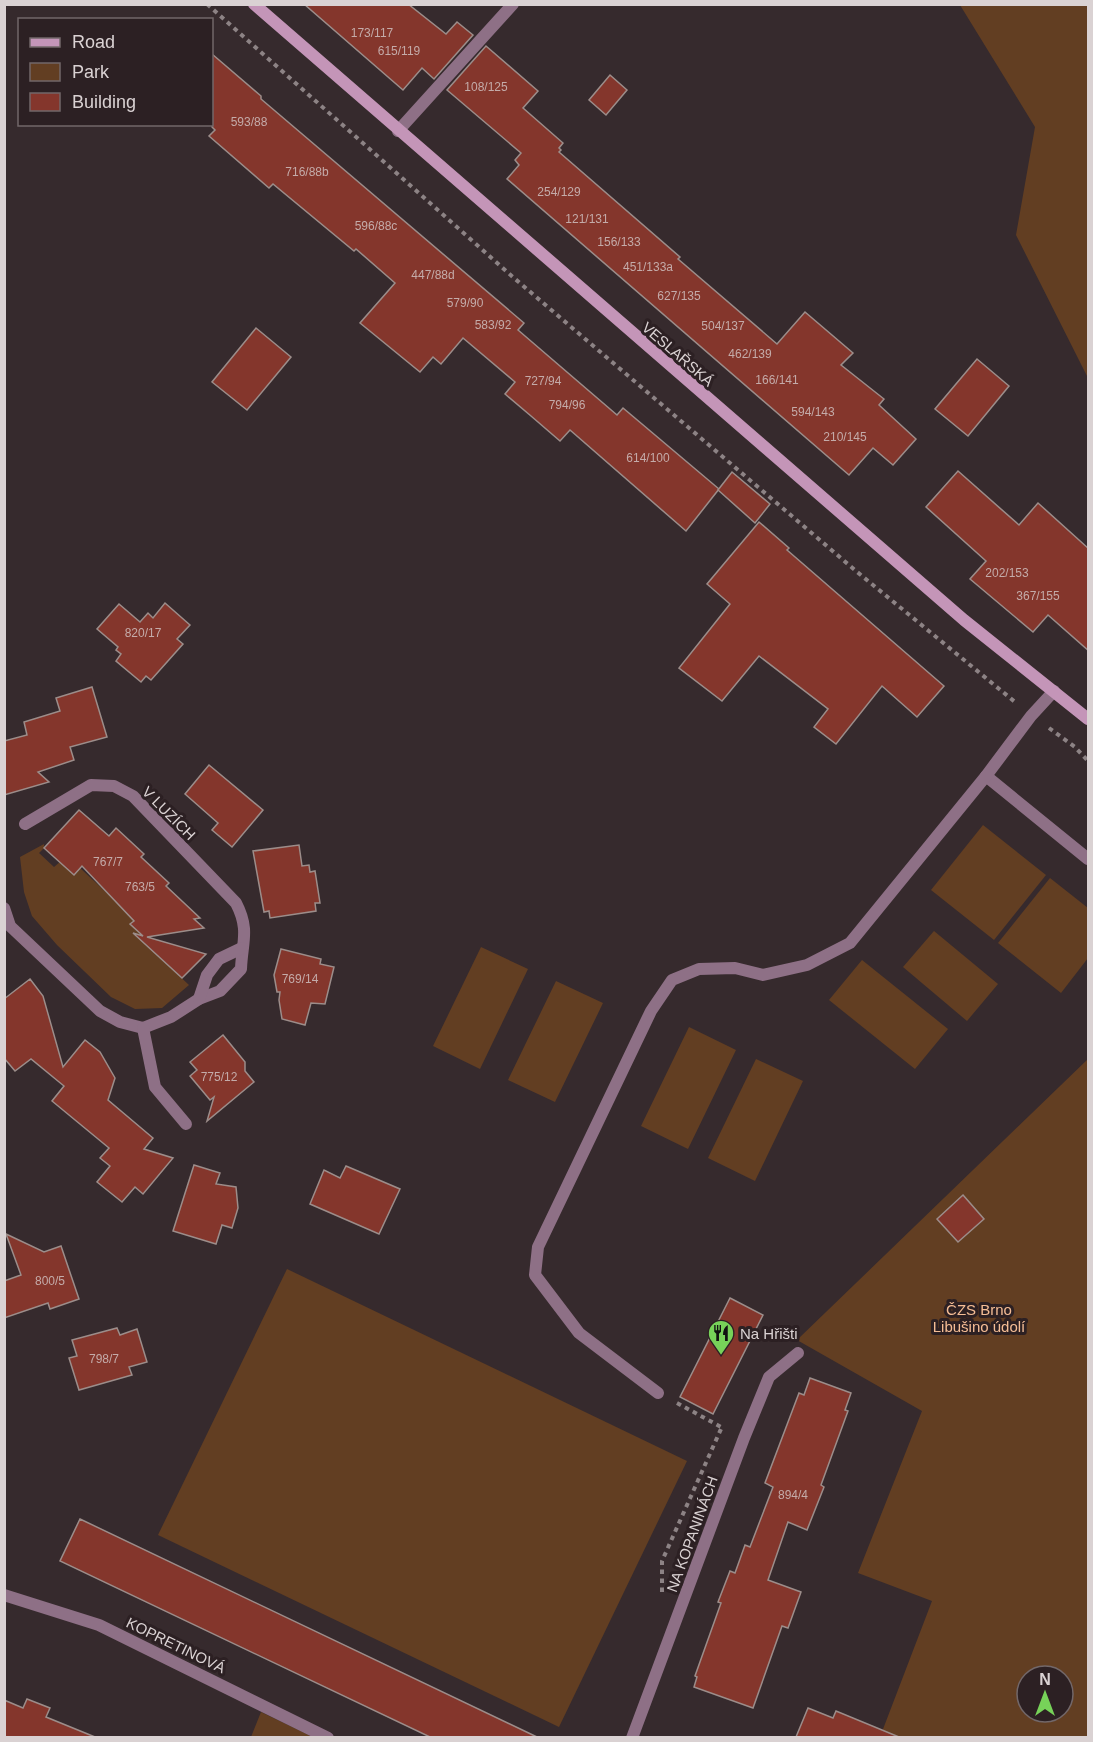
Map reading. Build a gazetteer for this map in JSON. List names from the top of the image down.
{
  "streets": {
    "street": [
      "VESLAŘSKÁ",
      "V LUZÍCH",
      "NA KOPANINÁCH",
      "KOPRETINOVÁ"
    ]
  },
  "parks": ["ČZS Brno Libušino údolí"],
  "places": {
    "restaurant": ["Na Hřišti"]
  },
  "house_numbers": [
    "173/117",
    "615/119",
    "108/125",
    "593/88",
    "716/88b",
    "254/129",
    "121/131",
    "596/88c",
    "156/133",
    "451/133a",
    "447/88d",
    "627/135",
    "579/90",
    "583/92",
    "504/137",
    "462/139",
    "166/141",
    "727/94",
    "794/96",
    "594/143",
    "210/145",
    "614/100",
    "202/153",
    "367/155",
    "820/17",
    "767/7",
    "763/5",
    "769/14",
    "775/12",
    "800/5",
    "798/7",
    "894/4"
  ],
  "legend": ["Road", "Park", "Building"],
  "north": "top"
}
